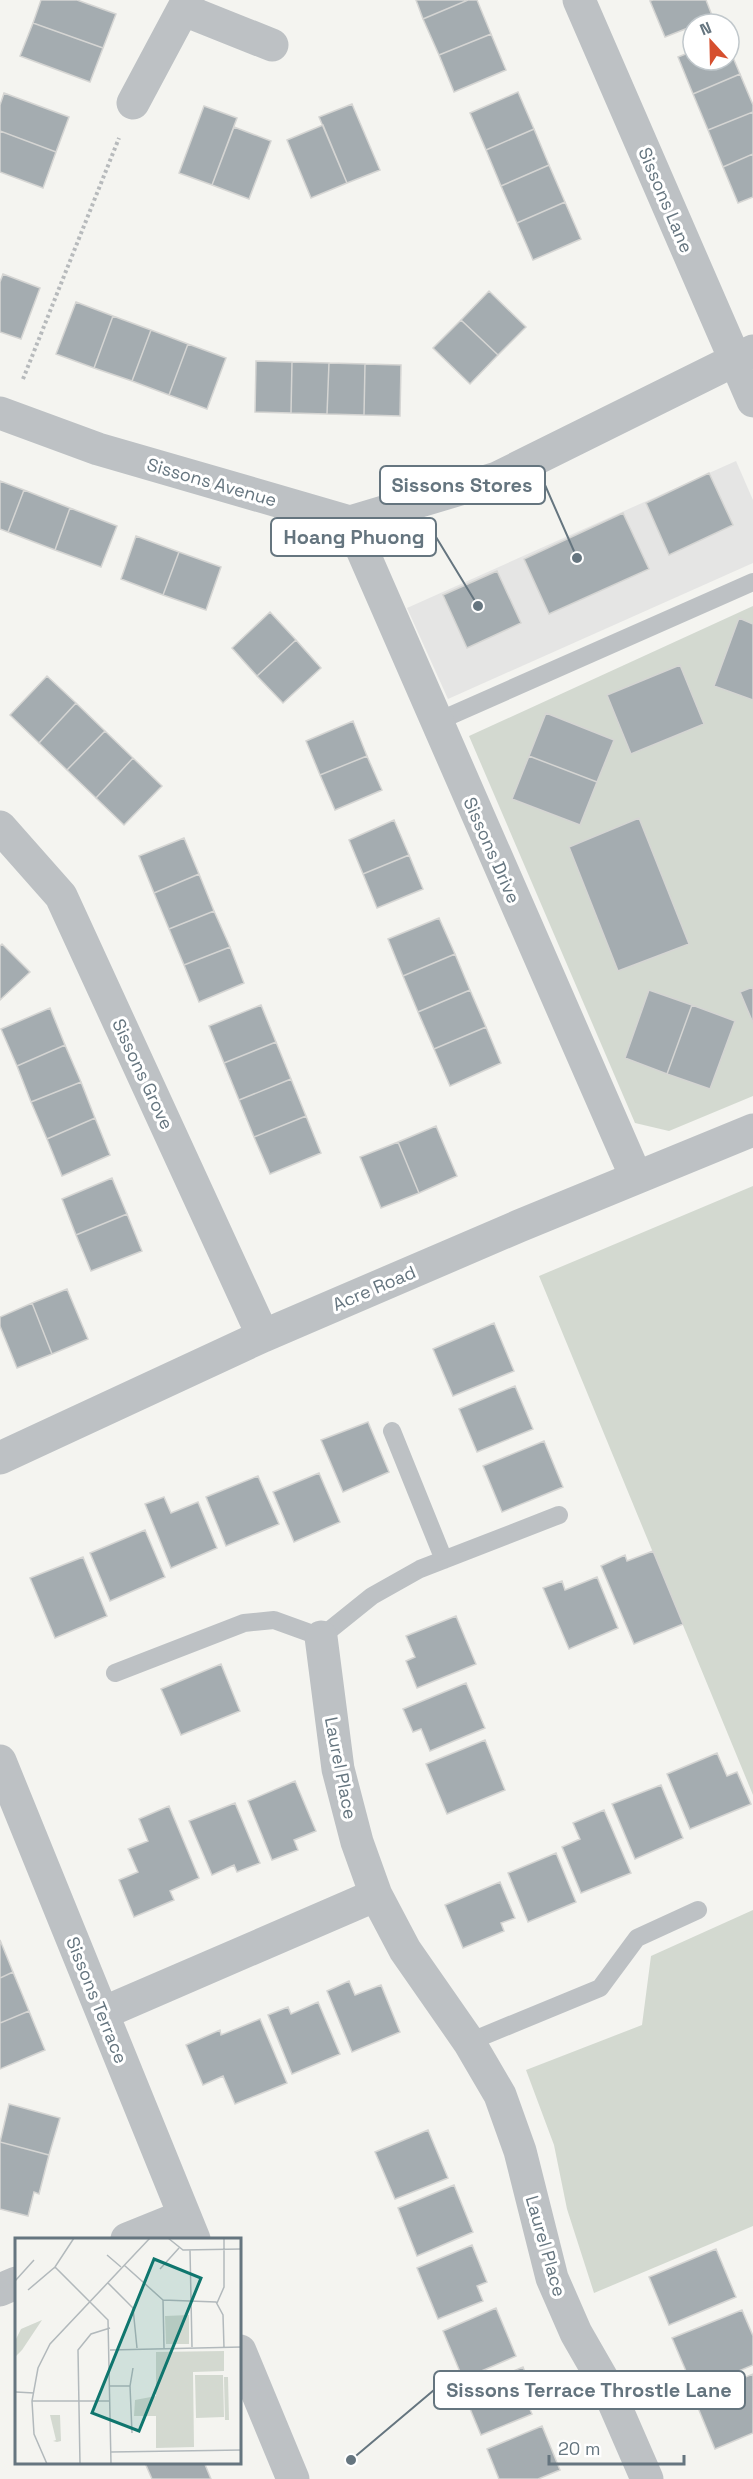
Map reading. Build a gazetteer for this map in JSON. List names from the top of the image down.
{
  "streets": {
    "street": [
      "Sissons Lane",
      "Sissons Avenue",
      "Sissons Drive",
      "Sissons Grove",
      "Acre Road",
      "Laurel Place",
      "Sissons Terrace"
    ]
  },
  "crossings": [
    ["Sissons Avenue", "Sissons Drive"],
    ["Sissons Drive", "Acre Road"],
    ["Sissons Grove", "Acre Road"]
  ],
  "places": ["Sissons Stores", "Hoang Phuong", "Sissons Terrace Throstle Lane"],
  "scale_bar": "20 m",
  "north": "top"
}
